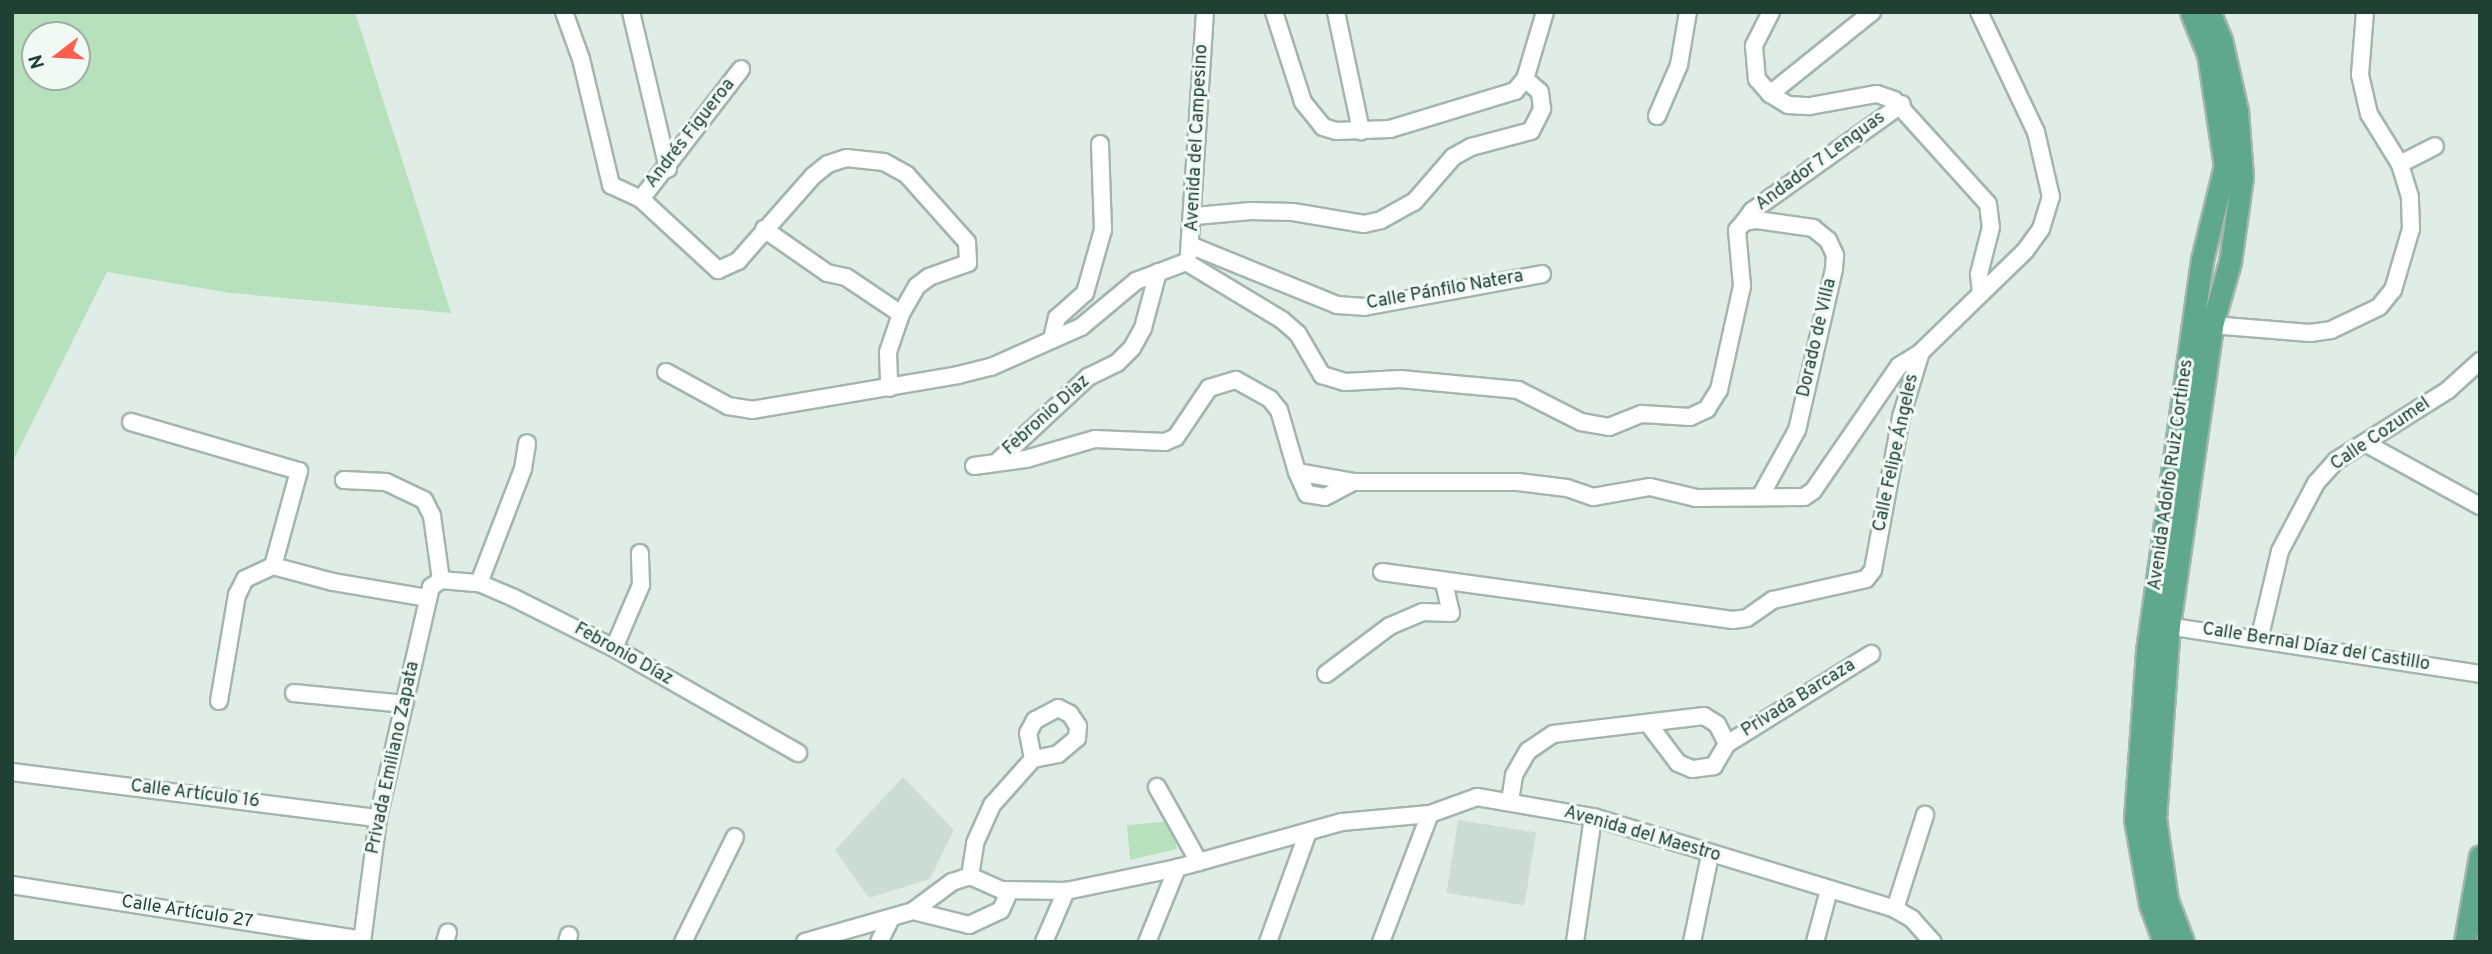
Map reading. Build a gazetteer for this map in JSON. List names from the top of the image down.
{
  "streets": {
    "main road": ["Avenida Adolfo Ruiz Cortines"],
    "street": [
      "Andrés Figueroa",
      "Avenida del Campesino",
      "Andador 7 Lenguas",
      "Calle Pánfilo Natera",
      "Dorado de Villa",
      "Febronio Diaz",
      "Calle Cozumel",
      "Calle Felipe Ángeles",
      "Calle Bernal Díaz del Castillo",
      "Febronio Díaz",
      "Privada Barcaza",
      "Privada Emiliano Zapata",
      "Calle Artículo 16",
      "Avenida del Maestro",
      "Calle Artículo 27"
    ]
  },
  "crossings": [
    ["Avenida del Campesino", "Calle Pánfilo Natera"],
    ["Andador 7 Lenguas", "Dorado de Villa"],
    ["Calle Cozumel", "Calle Bernal Díaz del Castillo"],
    ["Avenida Adolfo Ruiz Cortines", "Calle Bernal Díaz del Castillo"],
    ["Febronio Díaz", "Privada Emiliano Zapata"],
    ["Privada Barcaza", "Avenida del Maestro"],
    ["Privada Emiliano Zapata", "Calle Artículo 16"],
    ["Privada Emiliano Zapata", "Calle Artículo 27"]
  ],
  "north": "left"
}
